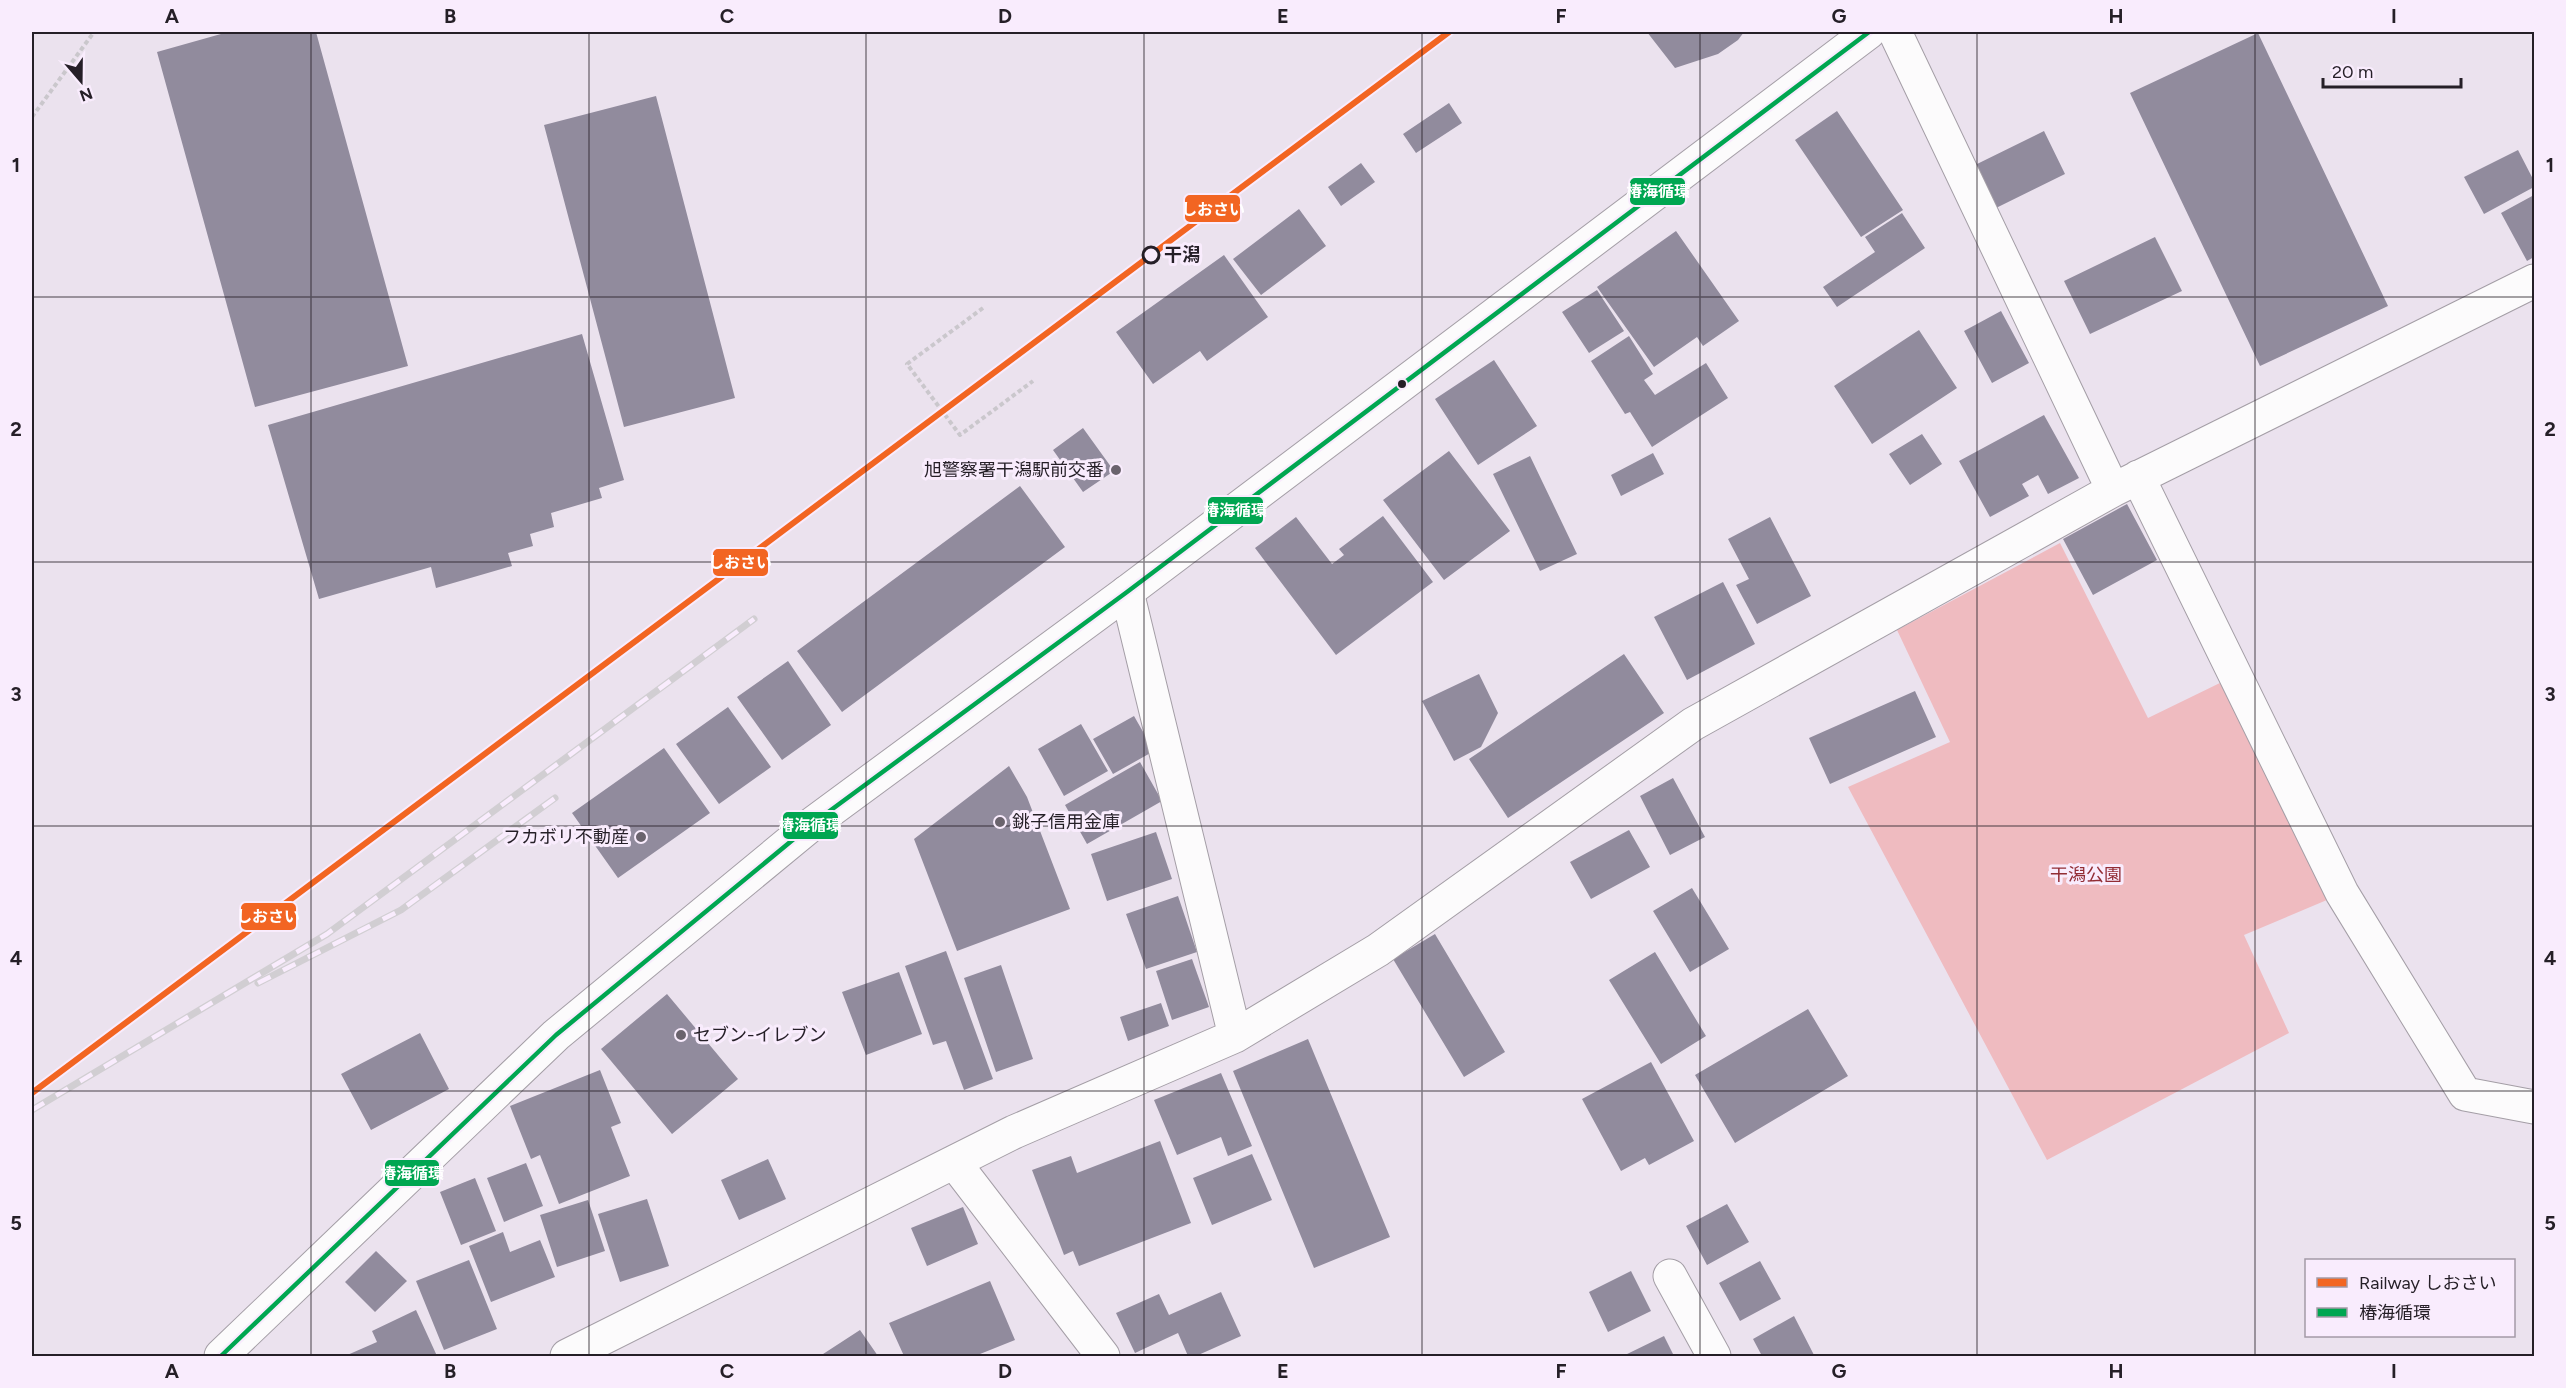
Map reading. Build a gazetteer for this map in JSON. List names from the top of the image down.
{
  "parks": ["干潟公園"],
  "places": [
    "干潟",
    "旭警察署干潟駅前交番",
    "銚子信用金庫",
    "フカボリ不動産",
    "セブン-イレブン"
  ],
  "lines": ["rail line しおさい", "transit line 椿海循環"],
  "legend": ["Railway しおさい", "椿海循環"],
  "scale_bar": "20 m",
  "north": "bottom",
  "grid": {
    "columns": [
      "A",
      "B",
      "C",
      "D",
      "E",
      "F",
      "G",
      "H",
      "I"
    ],
    "rows": [
      "1",
      "2",
      "3",
      "4",
      "5"
    ]
  }
}
